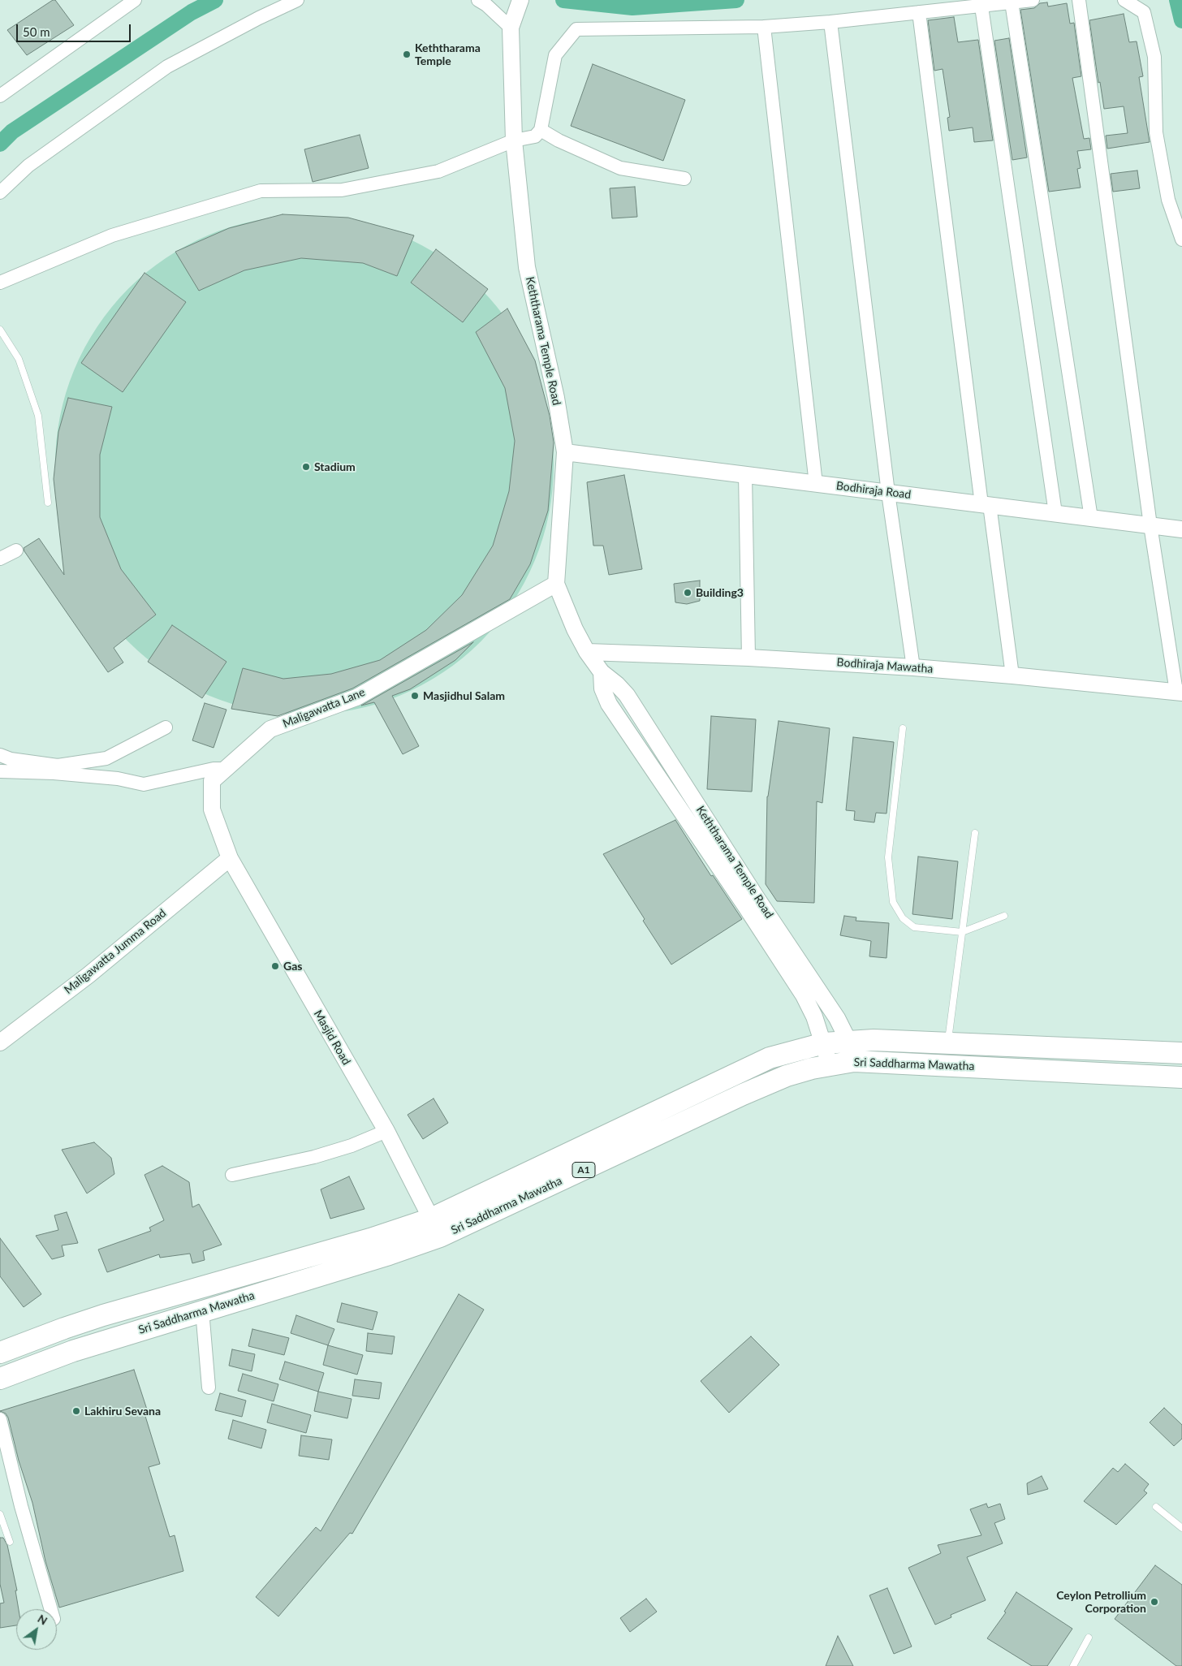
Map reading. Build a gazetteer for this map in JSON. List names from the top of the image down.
{
  "streets": {
    "highway": ["Sri Saddharma Mawatha", "A1"],
    "street": [
      "Keththarama Temple Road",
      "Bodhiraja Road",
      "Bodhiraja Mawatha",
      "Maligawatta Lane",
      "Maligawatta Jumma Road",
      "Masjid Road"
    ]
  },
  "crossings": [
    ["Keththarama Temple Road", "Bodhiraja Road"],
    ["Keththarama Temple Road", "Bodhiraja Mawatha"],
    ["Keththarama Temple Road", "Maligawatta Lane"],
    ["Keththarama Temple Road", "Sri Saddharma Mawatha"],
    ["Maligawatta Lane", "Maligawatta Jumma Road"],
    ["Maligawatta Lane", "Masjid Road"],
    ["Maligawatta Jumma Road", "Masjid Road"],
    ["Masjid Road", "Sri Saddharma Mawatha"]
  ],
  "places": [
    "Keththarama Temple",
    "Stadium",
    "Building3",
    "Masjidhul Salam",
    "Gas",
    "Lakhiru Sevana",
    "Ceylon Petrollium Corporation"
  ],
  "scale_bar": "50 m",
  "north": "top right"
}
